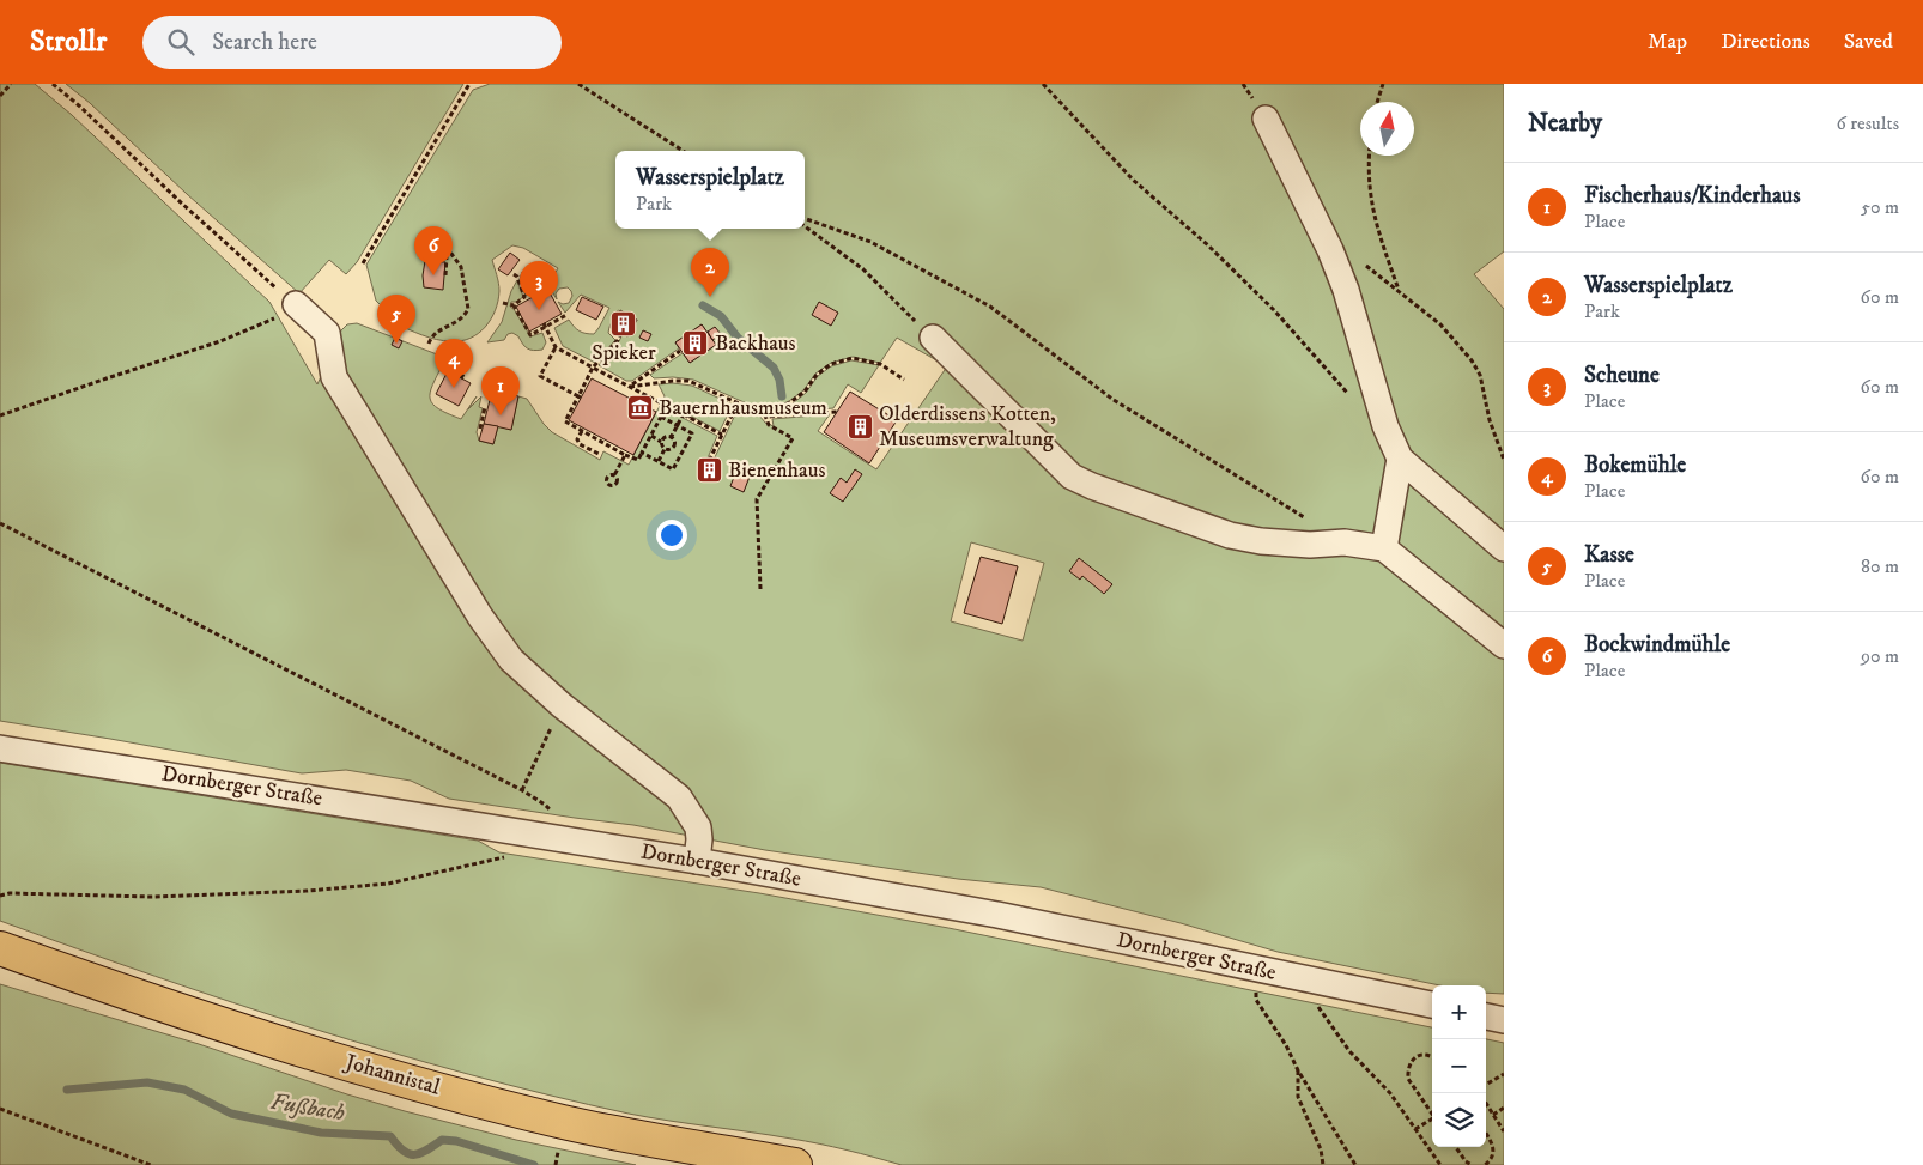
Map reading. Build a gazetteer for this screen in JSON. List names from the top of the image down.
{
  "streets": {
    "main road": ["Johannistal"],
    "street": ["Dornberger Straße"]
  },
  "water": ["Fußbach"],
  "places": {
    "building": [
      "Spieker",
      "Backhaus",
      "Olderdissens Kotten, Museumsverwaltung",
      "Bienenhaus"
    ],
    "museum": ["Bauernhausmuseum"]
  },
  "north": "top",
  "page": {
    "header": "Strollr",
    "search": "Search here",
    "nav": ["Map", "Directions", "Saved"],
    "heading": ["Nearby", "6 results"],
    "popup": ["Wasserspielplatz", "Park"],
    "list": [
      {
        "mark": "1",
        "name": "Fischerhaus/Kinderhaus",
        "note": "Place",
        "value": "50 m"
      },
      {
        "mark": "2",
        "name": "Wasserspielplatz",
        "note": "Park",
        "value": "60 m"
      },
      {
        "mark": "3",
        "name": "Scheune",
        "note": "Place",
        "value": "60 m"
      },
      {
        "mark": "4",
        "name": "Bokemühle",
        "note": "Place",
        "value": "60 m"
      },
      {
        "mark": "5",
        "name": "Kasse",
        "note": "Place",
        "value": "80 m"
      },
      {
        "mark": "6",
        "name": "Bockwindmühle",
        "note": "Place",
        "value": "90 m"
      }
    ],
    "pins": [
      "6",
      "2",
      "3",
      "5",
      "4",
      "1"
    ],
    "map_buttons": ["+", "−"]
  }
}
